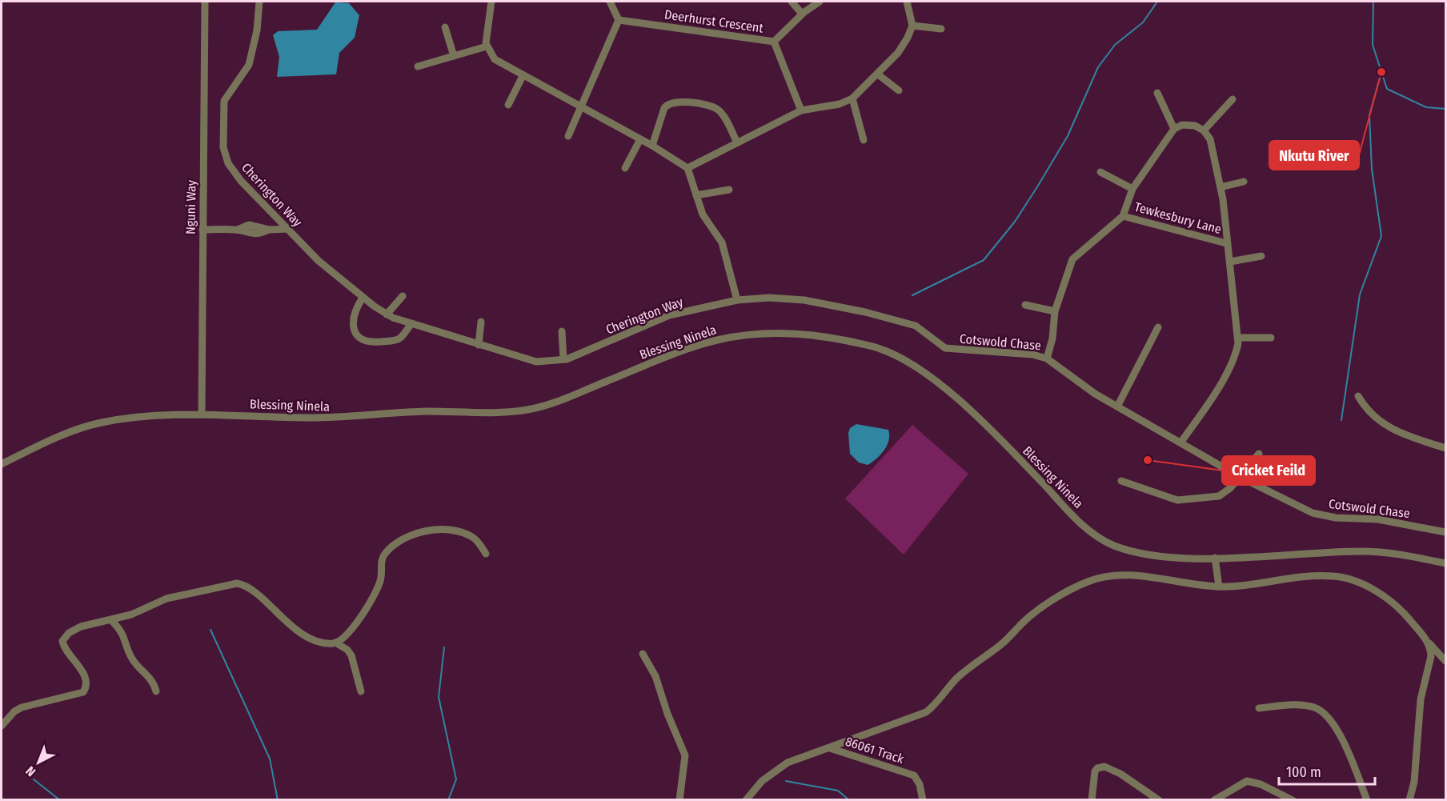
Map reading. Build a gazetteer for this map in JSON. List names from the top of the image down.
{
  "streets": {
    "street": [
      "Deerhurst Crescent",
      "Cherington Way",
      "Nguni Way",
      "Tewkesbury Lane",
      "Blessing Ninela",
      "Cotswold Chase",
      "86061 Track"
    ]
  },
  "crossings": [
    ["Cherington Way", "Cotswold Chase"],
    ["Nguni Way", "Blessing Ninela"]
  ],
  "places": ["Nkutu River", "Cricket Feild"],
  "scale_bar": "100 m",
  "north": "bottom left"
}
